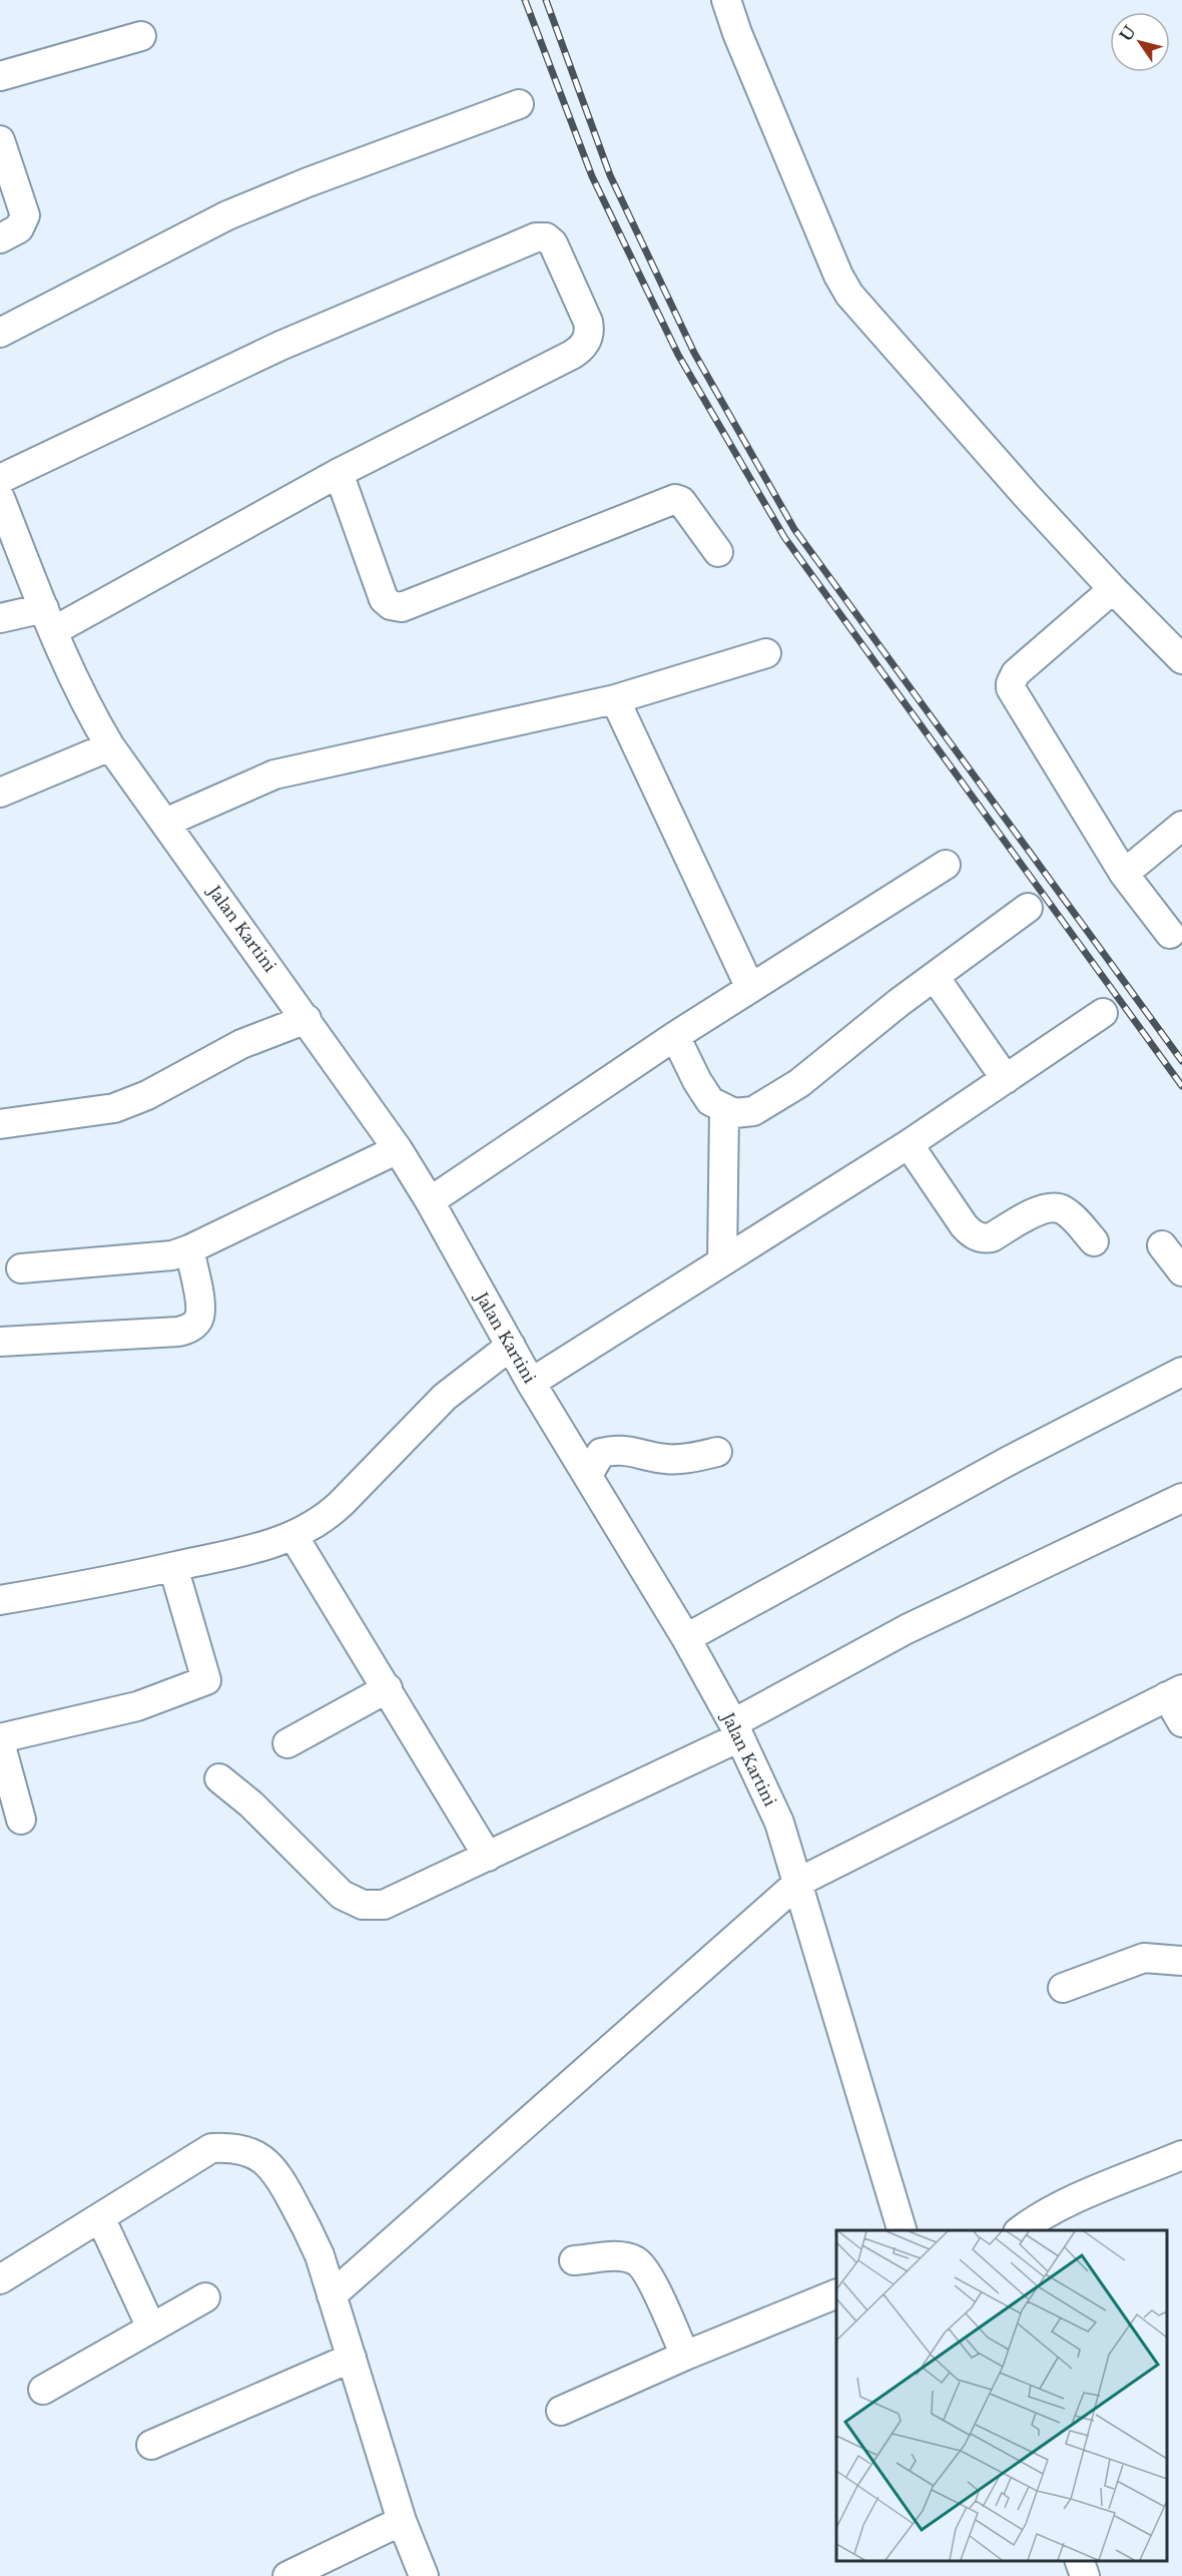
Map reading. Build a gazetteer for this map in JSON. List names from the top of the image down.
{
  "streets": {
    "street": ["Jalan Kartini"]
  },
  "north": "top left"
}
